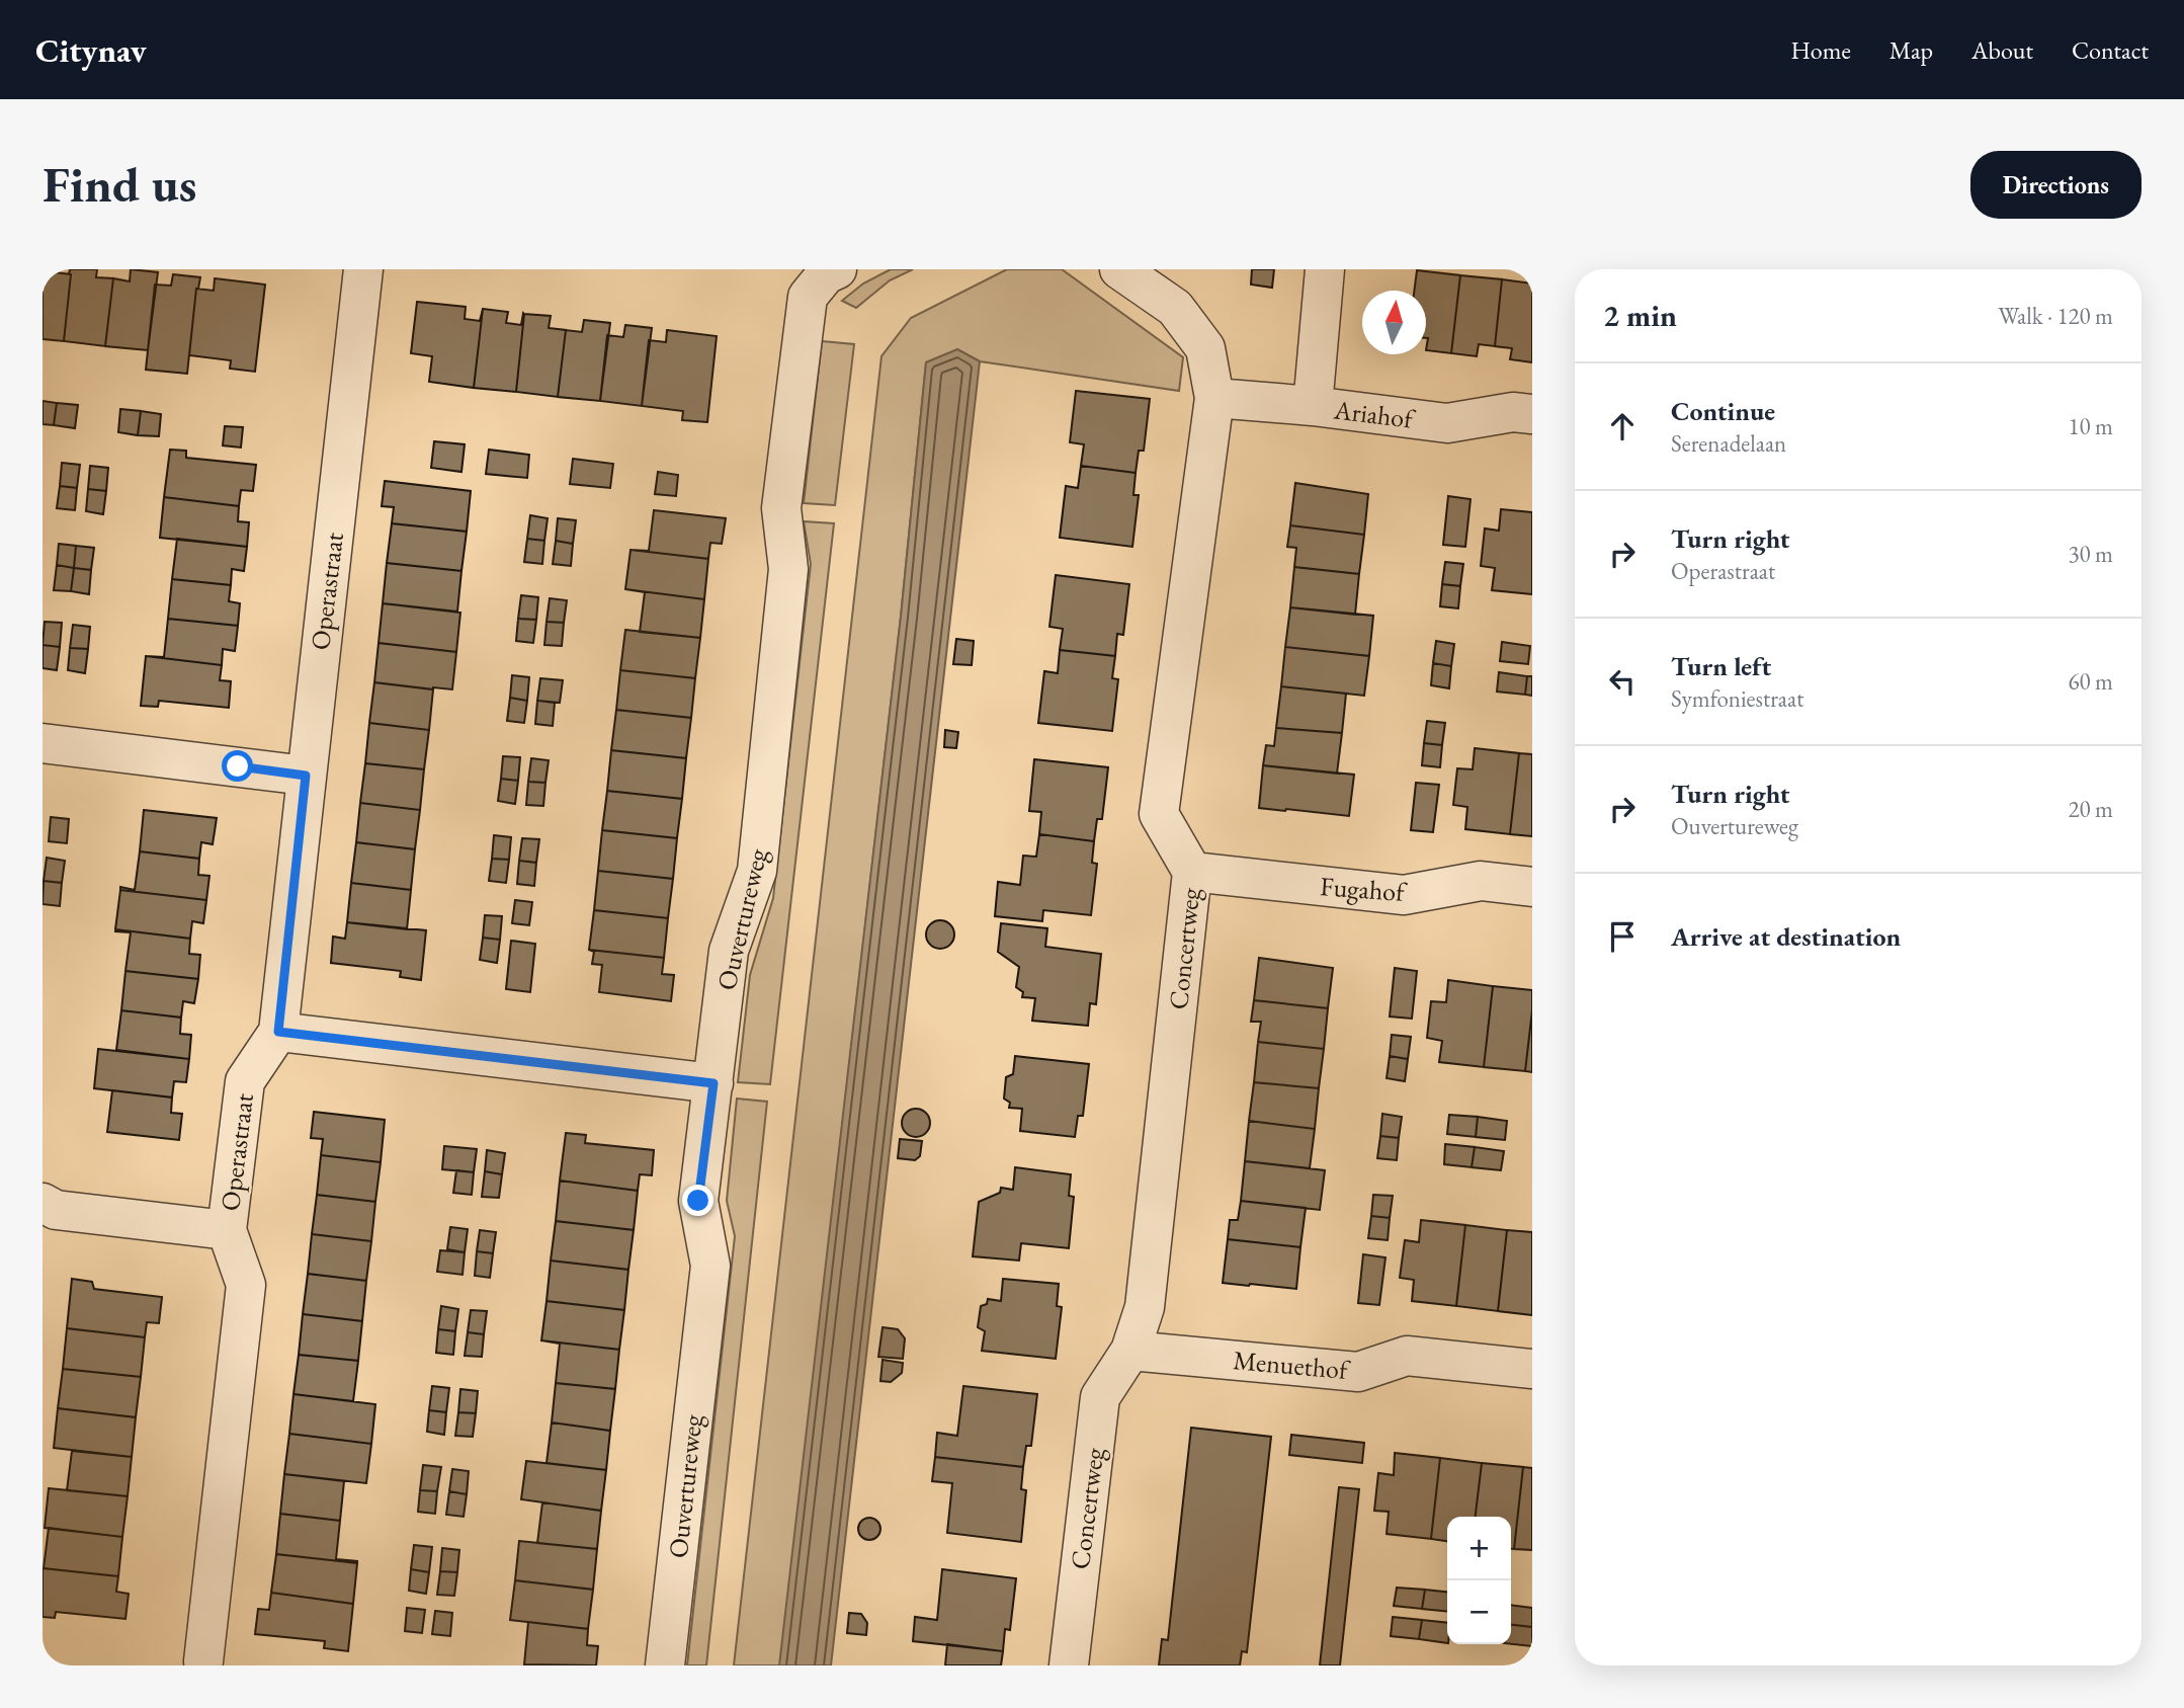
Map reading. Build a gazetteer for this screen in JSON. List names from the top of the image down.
{
  "streets": {
    "street": [
      "Ariahof",
      "Operastraat",
      "Fugahof",
      "Ouvertureweg",
      "Concertweg",
      "Menuethof"
    ]
  },
  "crossings": [
    ["Ariahof", "Concertweg"],
    ["Fugahof", "Concertweg"],
    ["Concertweg", "Menuethof"]
  ],
  "north": "top",
  "page": {
    "header": "Citynav",
    "nav": [
      "Home",
      "Map",
      "About",
      "Contact"
    ],
    "buttons": "Directions",
    "title": "Find us",
    "heading": ["2 min", "Walk · 120 m"],
    "list": [
      ["Continue", "Serenadelaan", "10 m"],
      ["Turn right", "Operastraat", "30 m"],
      ["Turn left", "Symfoniestraat", "60 m"],
      ["Turn right", "Ouvertureweg", "20 m"],
      "Arrive at destination"
    ],
    "map_buttons": ["+", "−"]
  }
}
